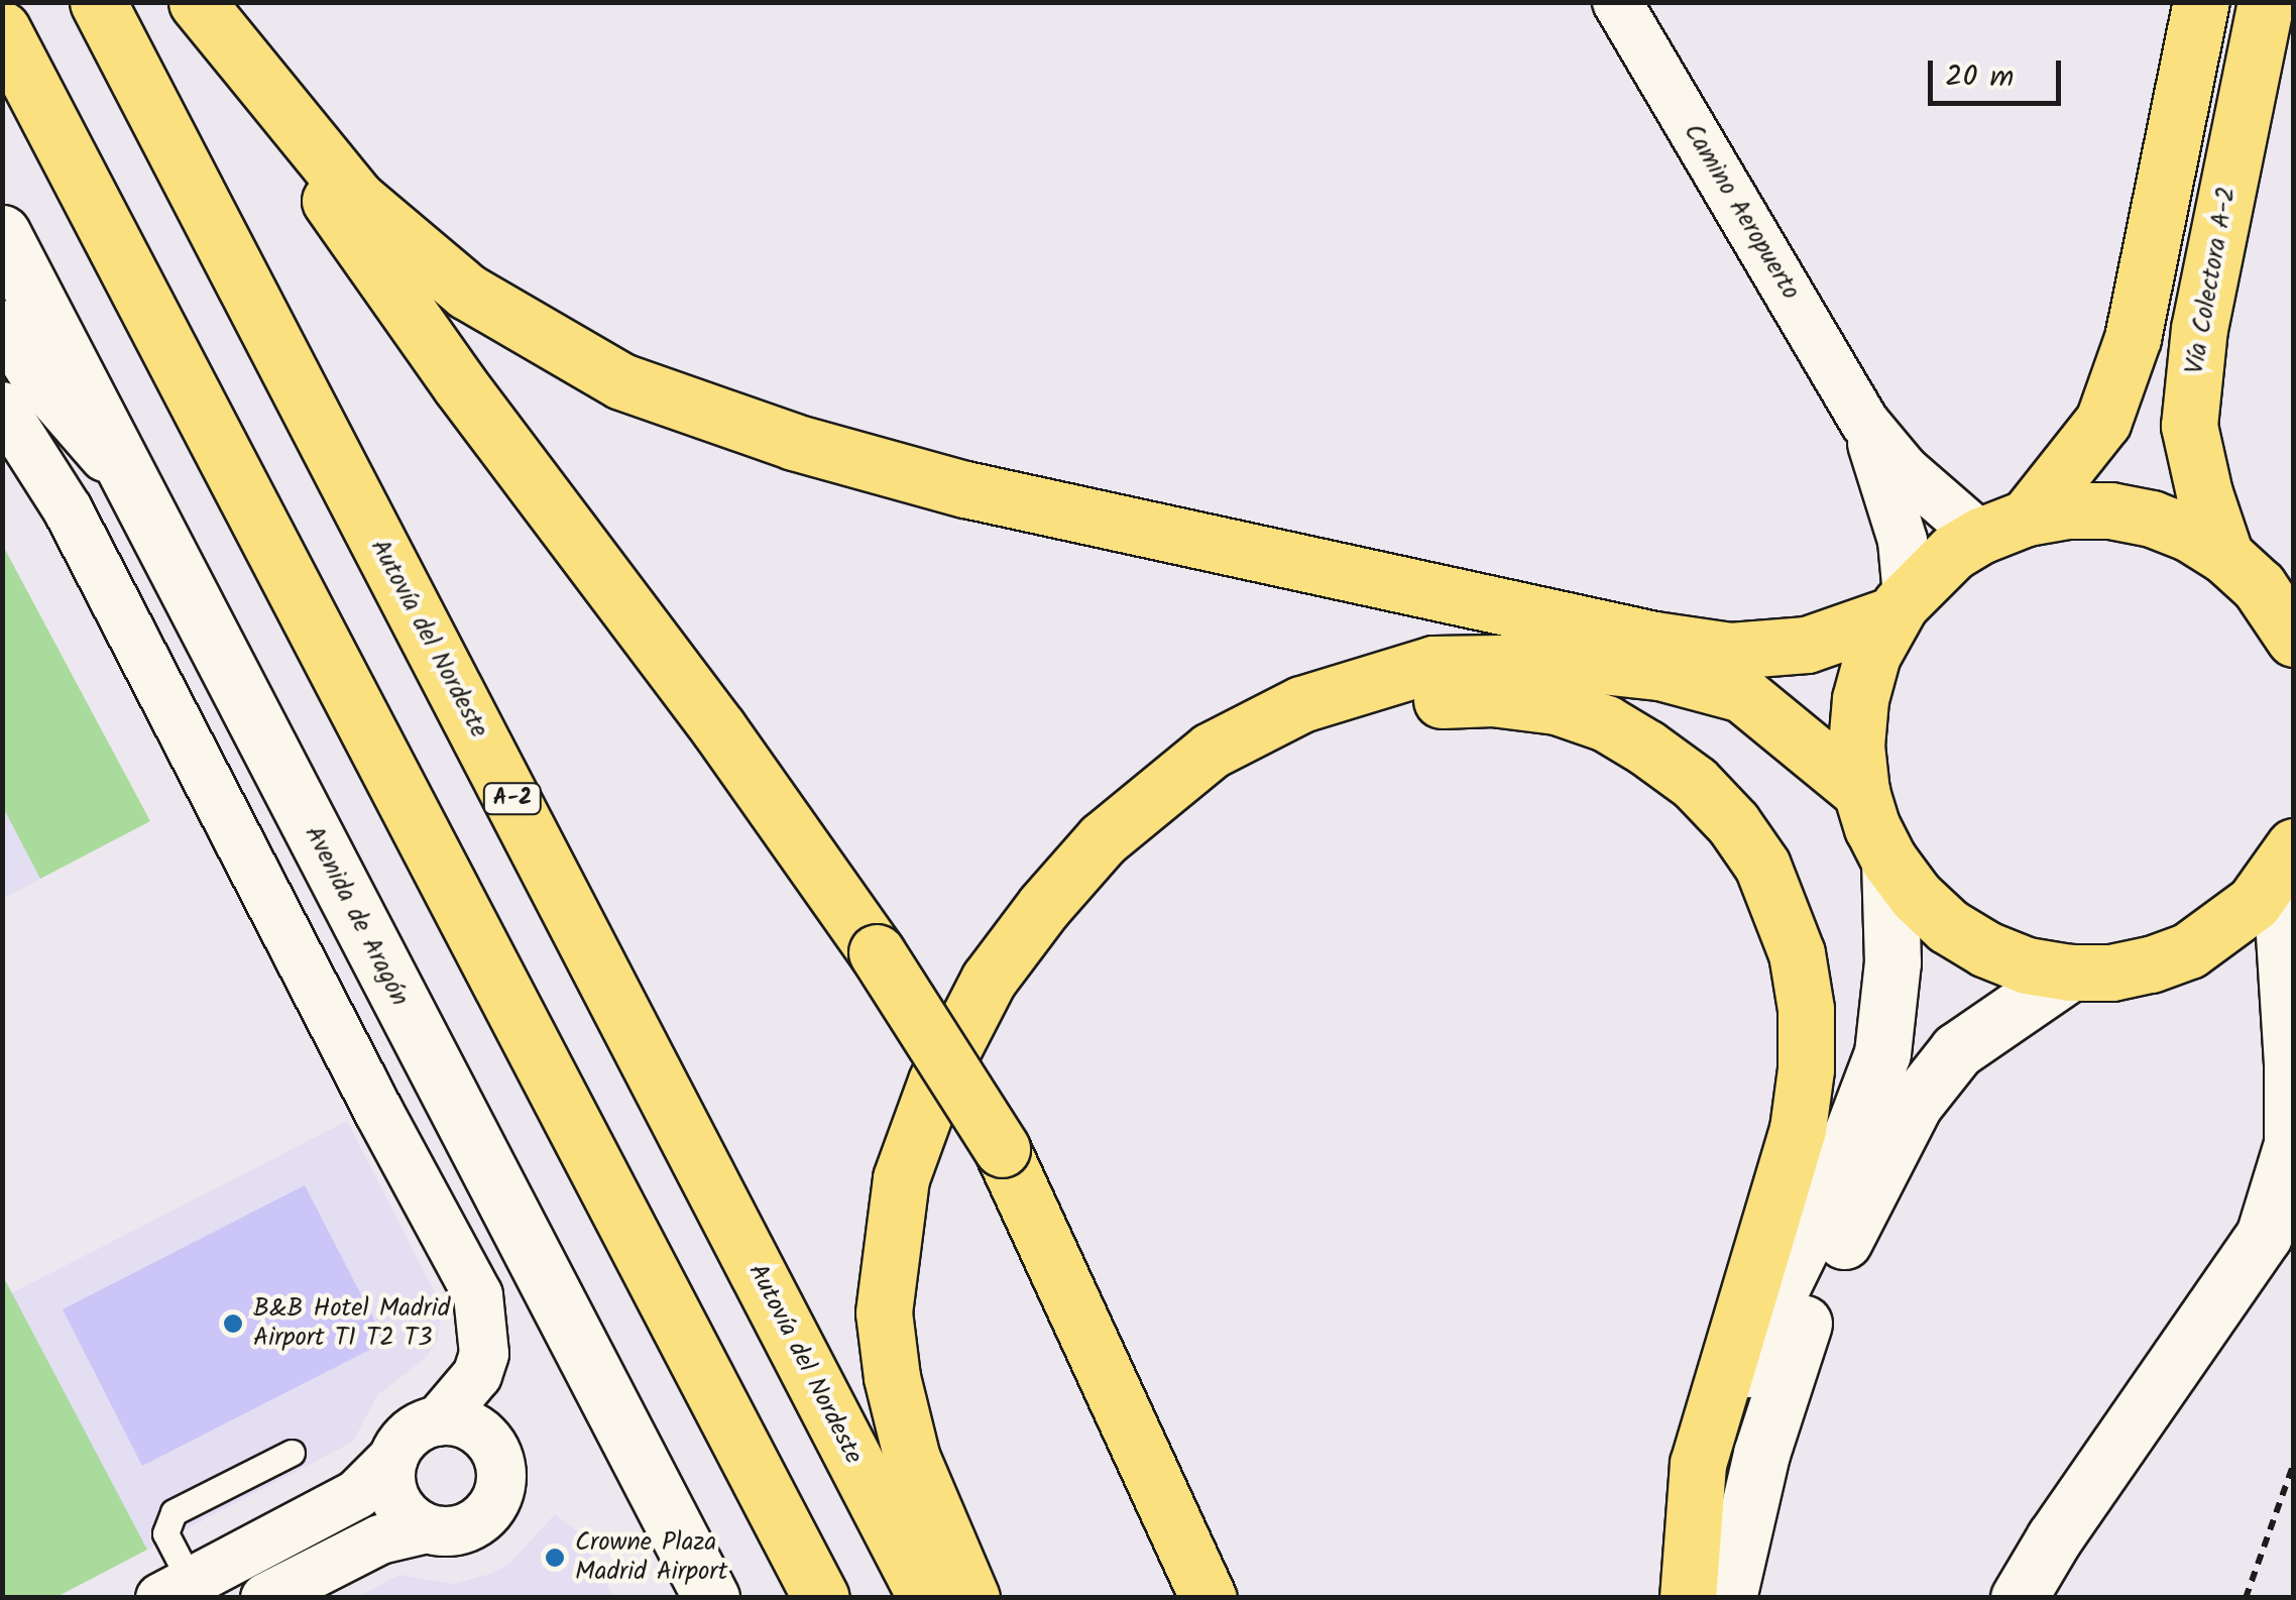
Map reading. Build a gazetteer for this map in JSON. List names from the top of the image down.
{
  "streets": {
    "main road": ["Vía Colectora A-2", "Autovía del Nordeste", "A-2"],
    "street": ["Camino Aeropuerto", "Avenida de Aragón"]
  },
  "places": ["B&B Hotel Madrid Airport T1 T2 T3", "Crowne Plaza Madrid Airport"],
  "scale_bar": "20 m"
}
